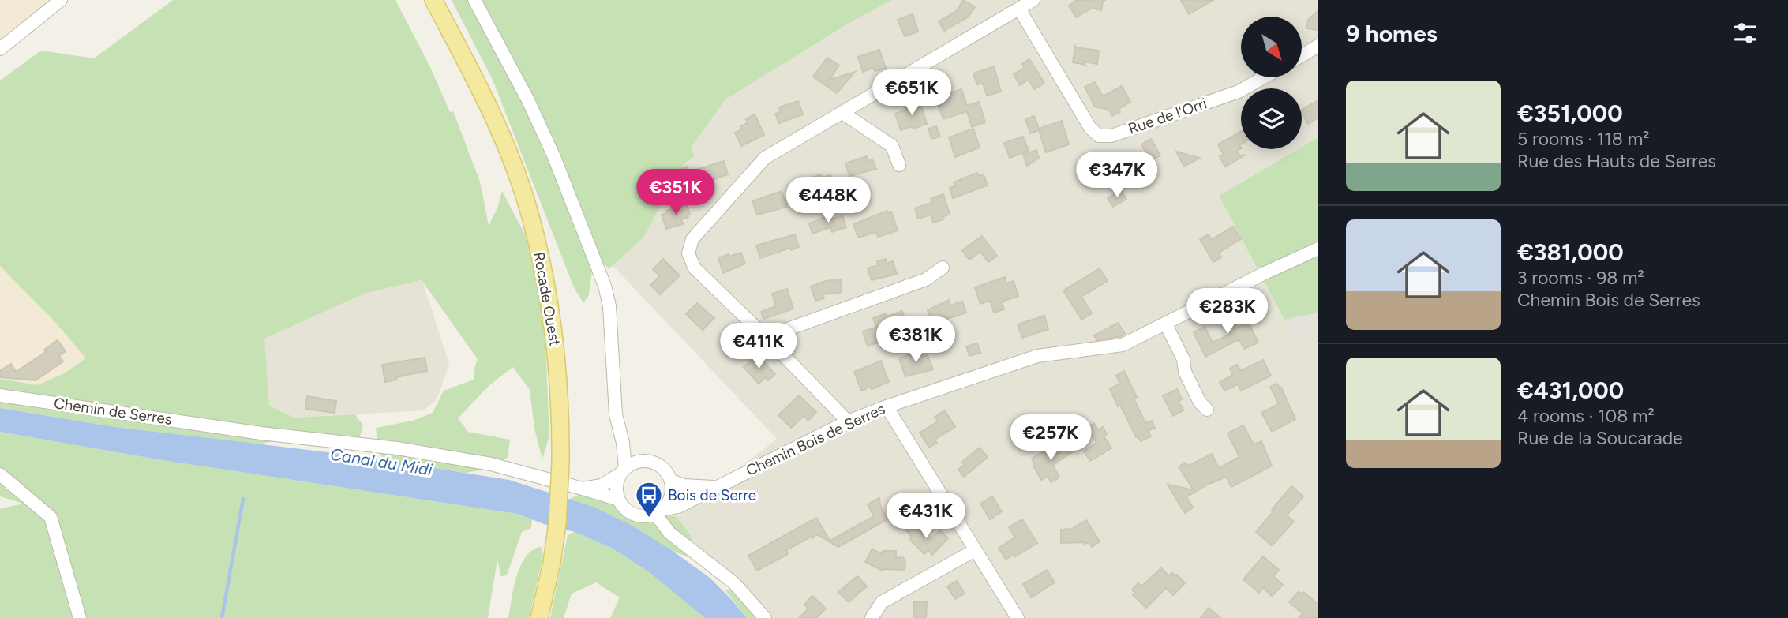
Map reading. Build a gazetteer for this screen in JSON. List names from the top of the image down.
{
  "streets": {
    "main road": ["Rocade Ouest"],
    "street": ["Rue de l'Orri", "Chemin de Serres", "Chemin Bois de Serres"]
  },
  "water": ["Canal du Midi"],
  "places": {
    "bus stop": ["Bois de Serre"]
  },
  "north": "bottom right",
  "page": {
    "heading": "9 homes",
    "list": [
      {
        "name": "€351,000",
        "note": "5 rooms · 118 m² · Rue des Hauts de Serres"
      },
      {
        "name": "€381,000",
        "note": "3 rooms · 98 m² · Chemin Bois de Serres"
      },
      {
        "name": "€431,000",
        "note": "4 rooms · 108 m² · Rue de la Soucarade"
      }
    ],
    "price": [
      "€651K",
      "€347K",
      "€351K",
      "€448K",
      "€283K",
      "€381K",
      "€411K",
      "€257K",
      "€431K"
    ]
  }
}
